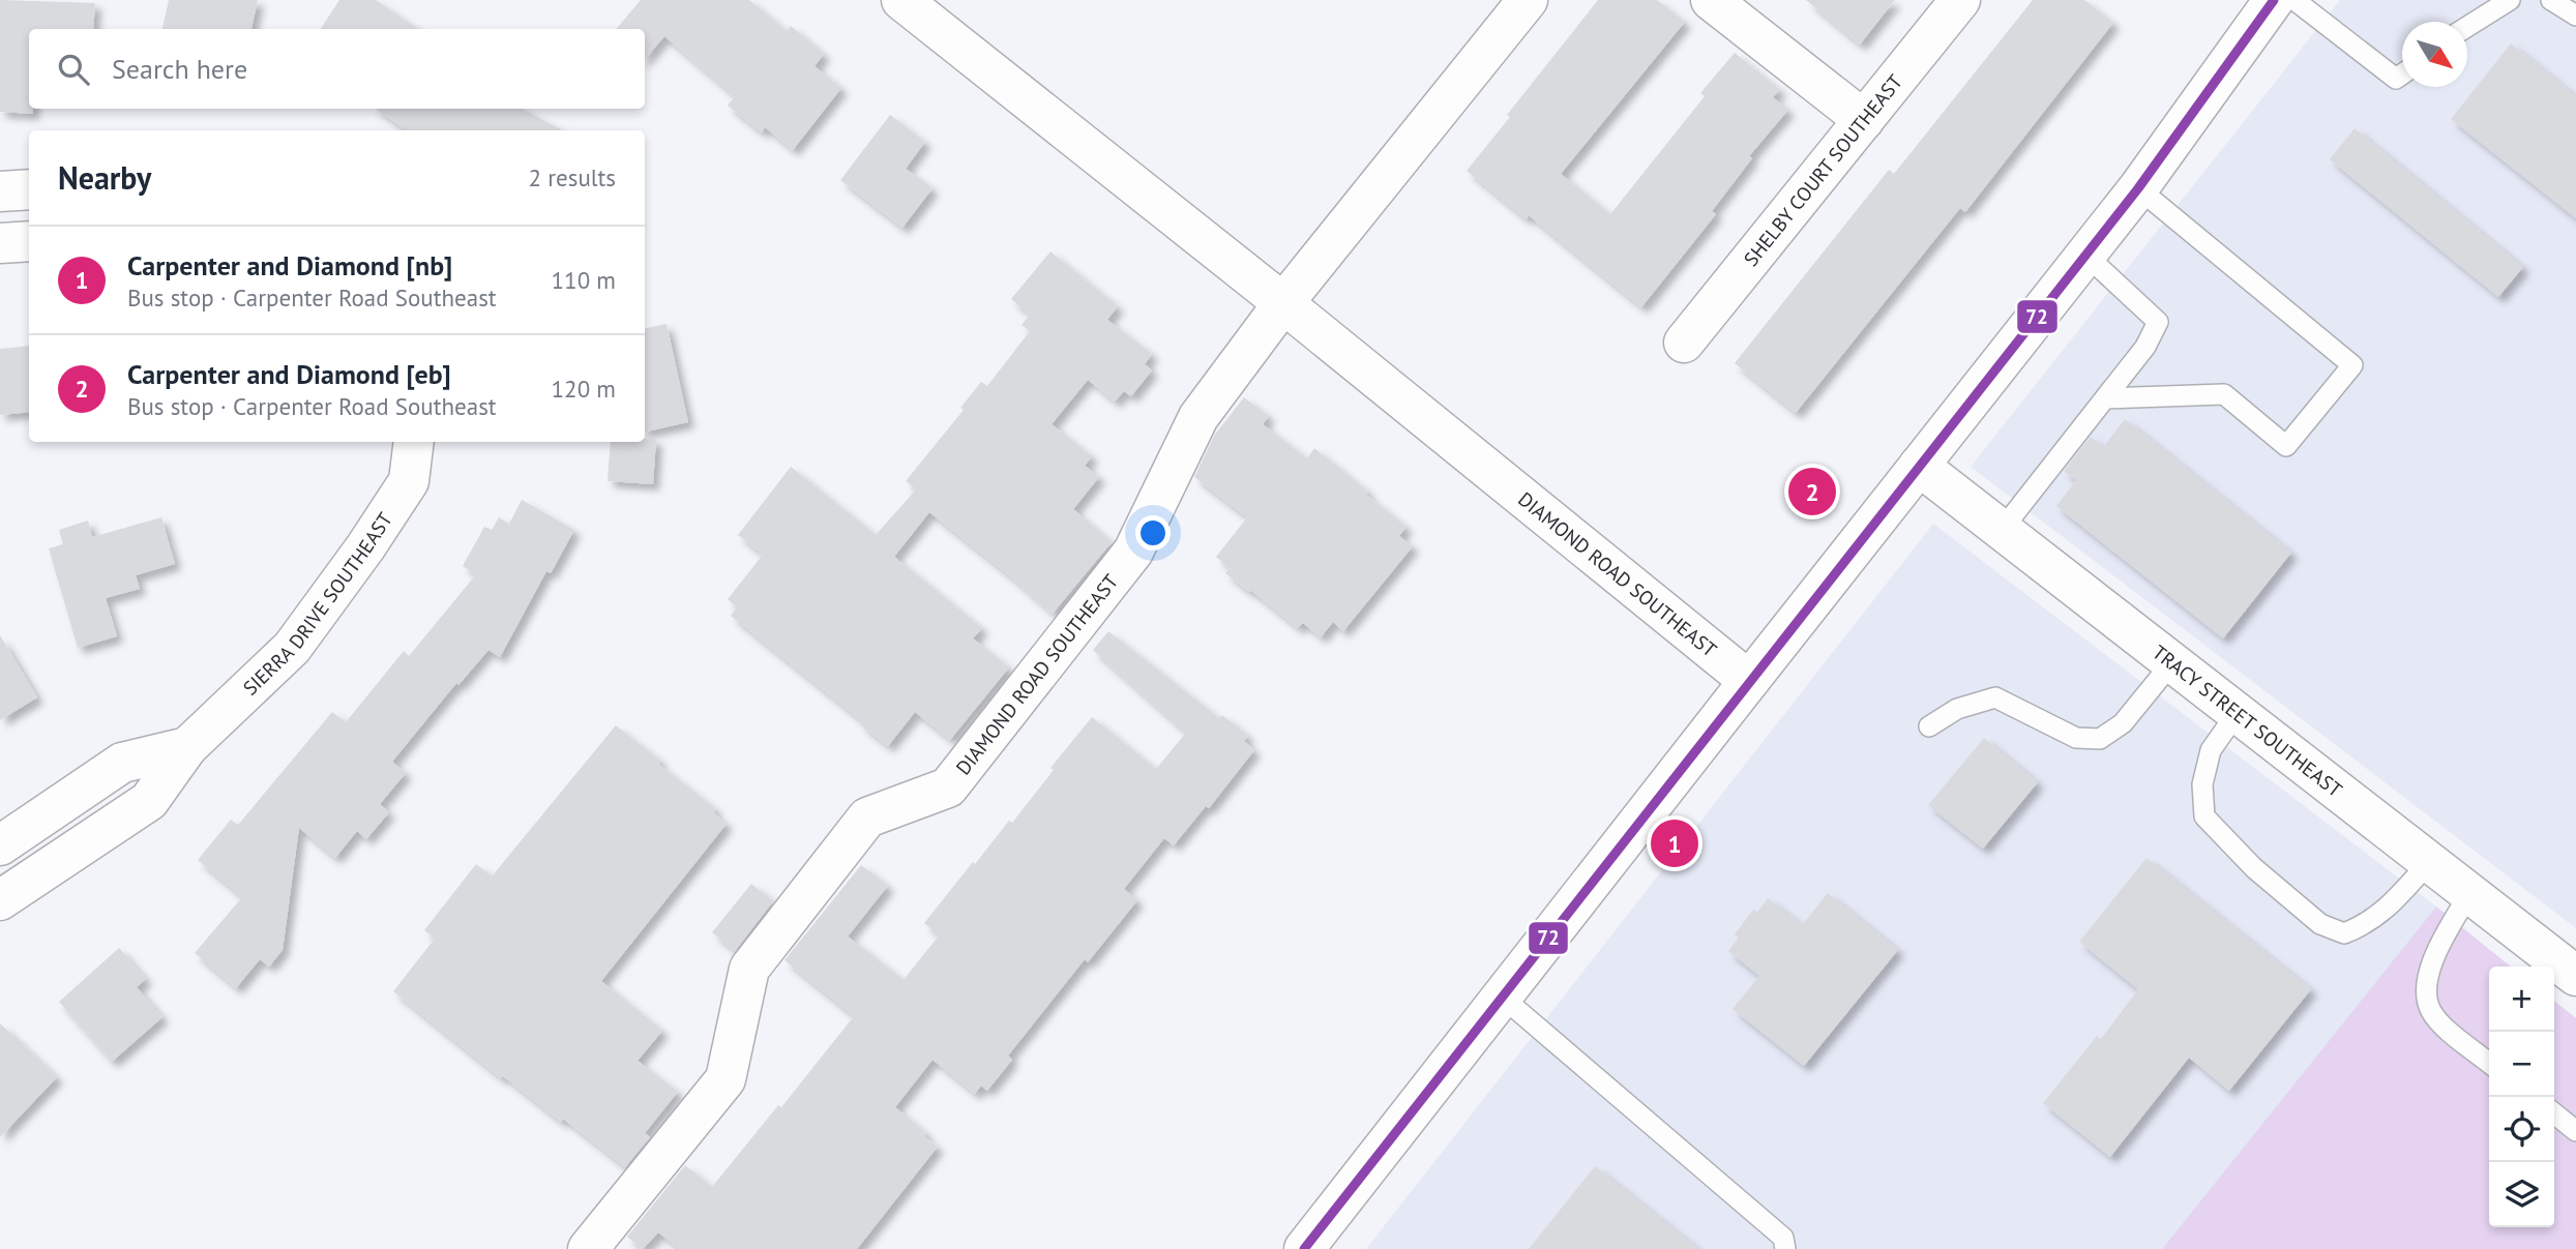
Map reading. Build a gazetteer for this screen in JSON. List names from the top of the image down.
{
  "streets": {
    "street": [
      "SHELBY COURT SOUTHEAST",
      "DIAMOND ROAD SOUTHEAST",
      "SIERRA DRIVE SOUTHEAST",
      "TRACY STREET SOUTHEAST"
    ]
  },
  "lines": ["transit line 72"],
  "north": "bottom right",
  "page": {
    "search": "Search here",
    "heading": ["Nearby", "2 results"],
    "list": [
      {
        "mark": "1",
        "name": "Carpenter and Diamond [nb]",
        "note": "Bus stop · Carpenter Road Southeast",
        "value": "110 m"
      },
      {
        "mark": "2",
        "name": "Carpenter and Diamond [eb]",
        "note": "Bus stop · Carpenter Road Southeast",
        "value": "120 m"
      }
    ],
    "pins": ["2", "1"],
    "map_buttons": ["+", "−"]
  }
}
